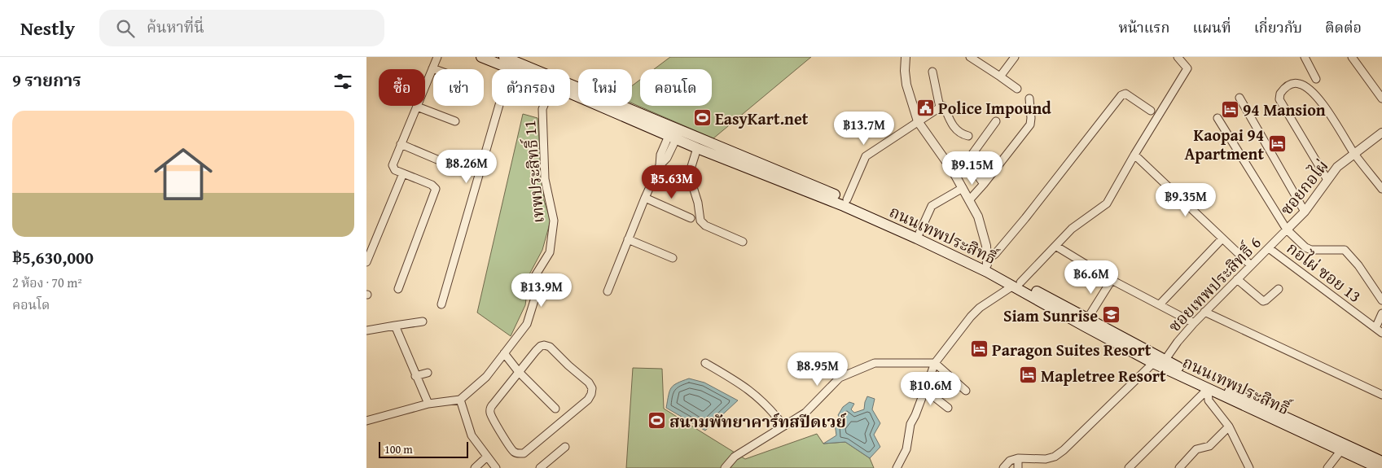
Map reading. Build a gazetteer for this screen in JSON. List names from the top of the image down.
{
  "streets": {
    "main road": ["ถนนเทพประสิทธิ์"],
    "street": [
      "เทพประสิทธิ์ 11",
      "ซอยกอไผ่",
      "กอไผ่ ซอย 13",
      "ซอยเทพประสิทธิ์ 6"
    ]
  },
  "crossings": [
    ["ซอยกอไผ่", "ซอยเทพประสิทธิ์ 6"],
    ["ถนนเทพประสิทธิ์", "ซอยเทพประสิทธิ์ 6"],
    ["กอไผ่ ซอย 13", "ซอยเทพประสิทธิ์ 6"]
  ],
  "places": {
    "public building": ["Police Impound"],
    "hotel": [
      "94 Mansion",
      "Kaopai 94 Apartment",
      "Paragon Suites Resort",
      "Mapletree Resort"
    ],
    "sports": ["EasyKart.net", "สนามพัทยาคาร์ทสปีดเวย์"],
    "school or university": ["Siam Sunrise"]
  },
  "scale_bar": "100 m",
  "page": {
    "header": "Nestly",
    "search": "ค้นหาที่นี่",
    "nav": [
      "หน้าแรก",
      "แผนที่",
      "เกี่ยวกับ",
      "ติดต่อ"
    ],
    "heading": "9 รายการ",
    "chip": [
      "ซื้อ",
      "เช่า",
      "ตัวกรอง",
      "ใหม่",
      "คอนโด"
    ],
    "list": [
      {
        "name": "฿5,630,000",
        "note": "2 ห้อง · 70 m² · คอนโด"
      }
    ],
    "price": [
      "฿13.7M",
      "฿8.26M",
      "฿9.15M",
      "฿5.63M",
      "฿9.35M",
      "฿6.6M",
      "฿13.9M",
      "฿8.95M",
      "฿10.6M"
    ],
    "scale": "100 m"
  }
}
